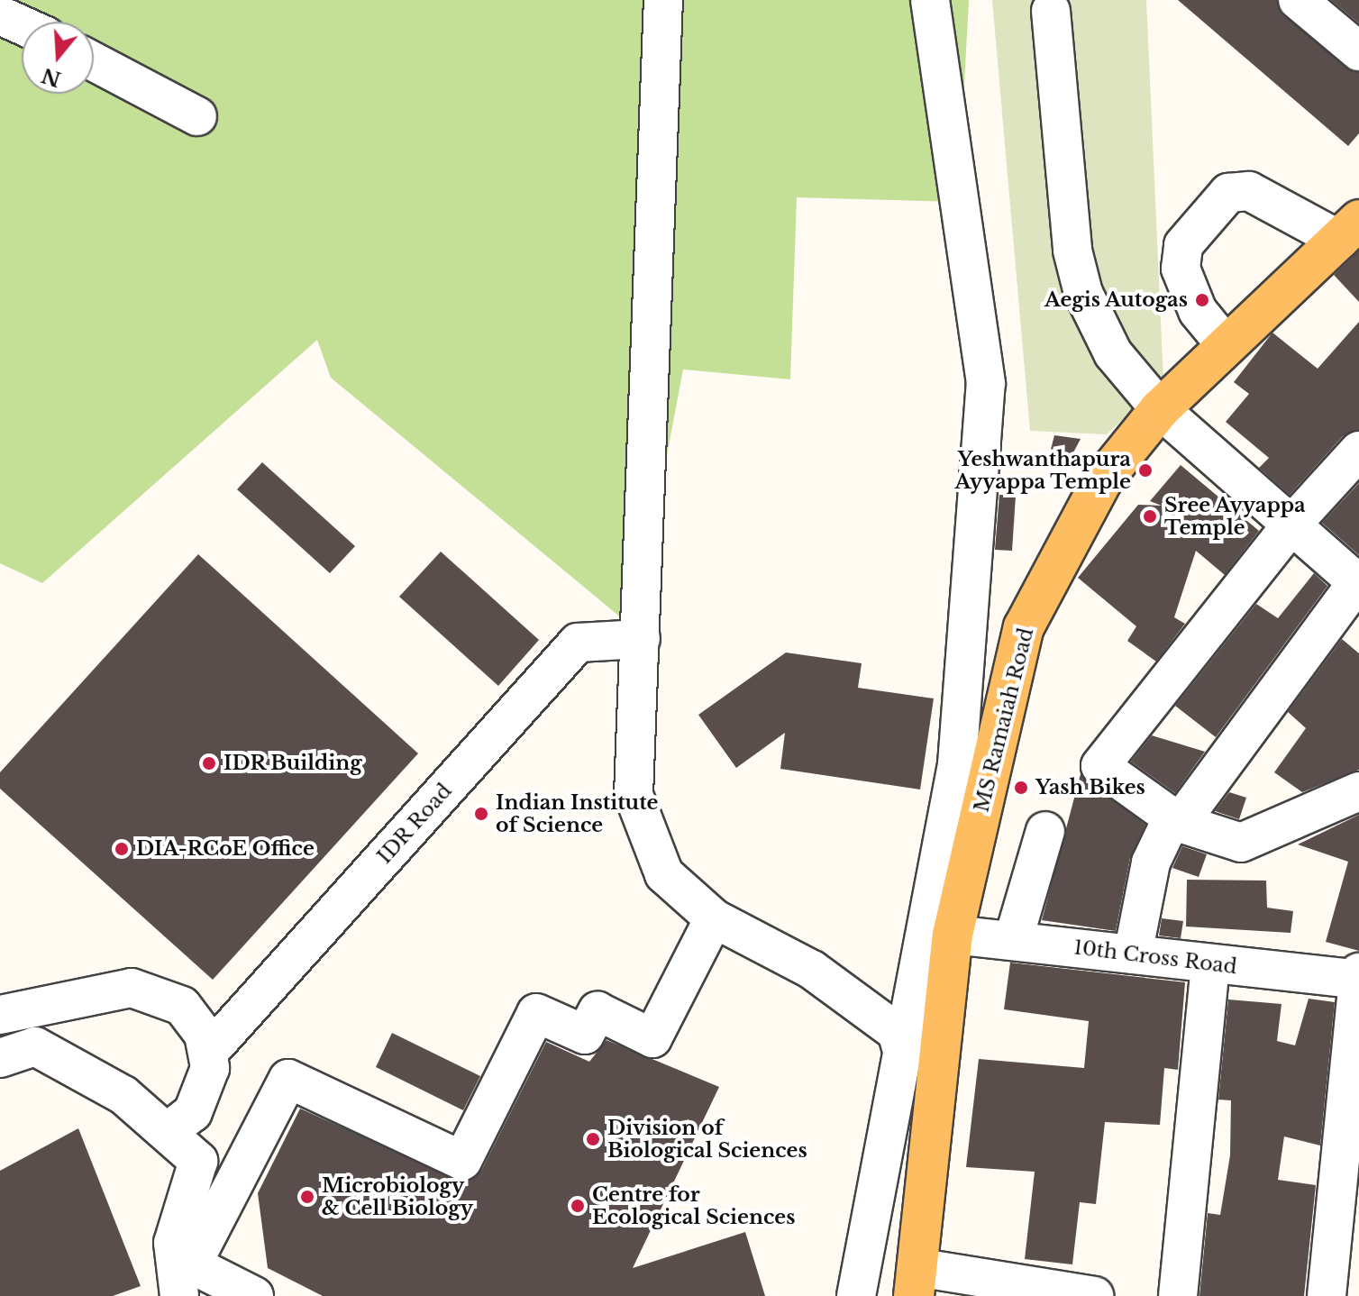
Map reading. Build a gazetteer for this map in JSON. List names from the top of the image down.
{
  "streets": {
    "main road": ["MS Ramaiah Road"],
    "street": ["IDR Road", "10th Cross Road"]
  },
  "crossings": [
    ["MS Ramaiah Road", "10th Cross Road"]
  ],
  "places": [
    "Aegis Autogas",
    "Yeshwanthapura Ayyappa Temple",
    "Sree Ayyappa Temple",
    "IDR Building",
    "Yash Bikes",
    "Indian Institute of Science",
    "DIA-RCoE Office",
    "Division of Biological Sciences",
    "Microbiology & Cell Biology",
    "Centre for Ecological Sciences"
  ],
  "north": "bottom"
}
